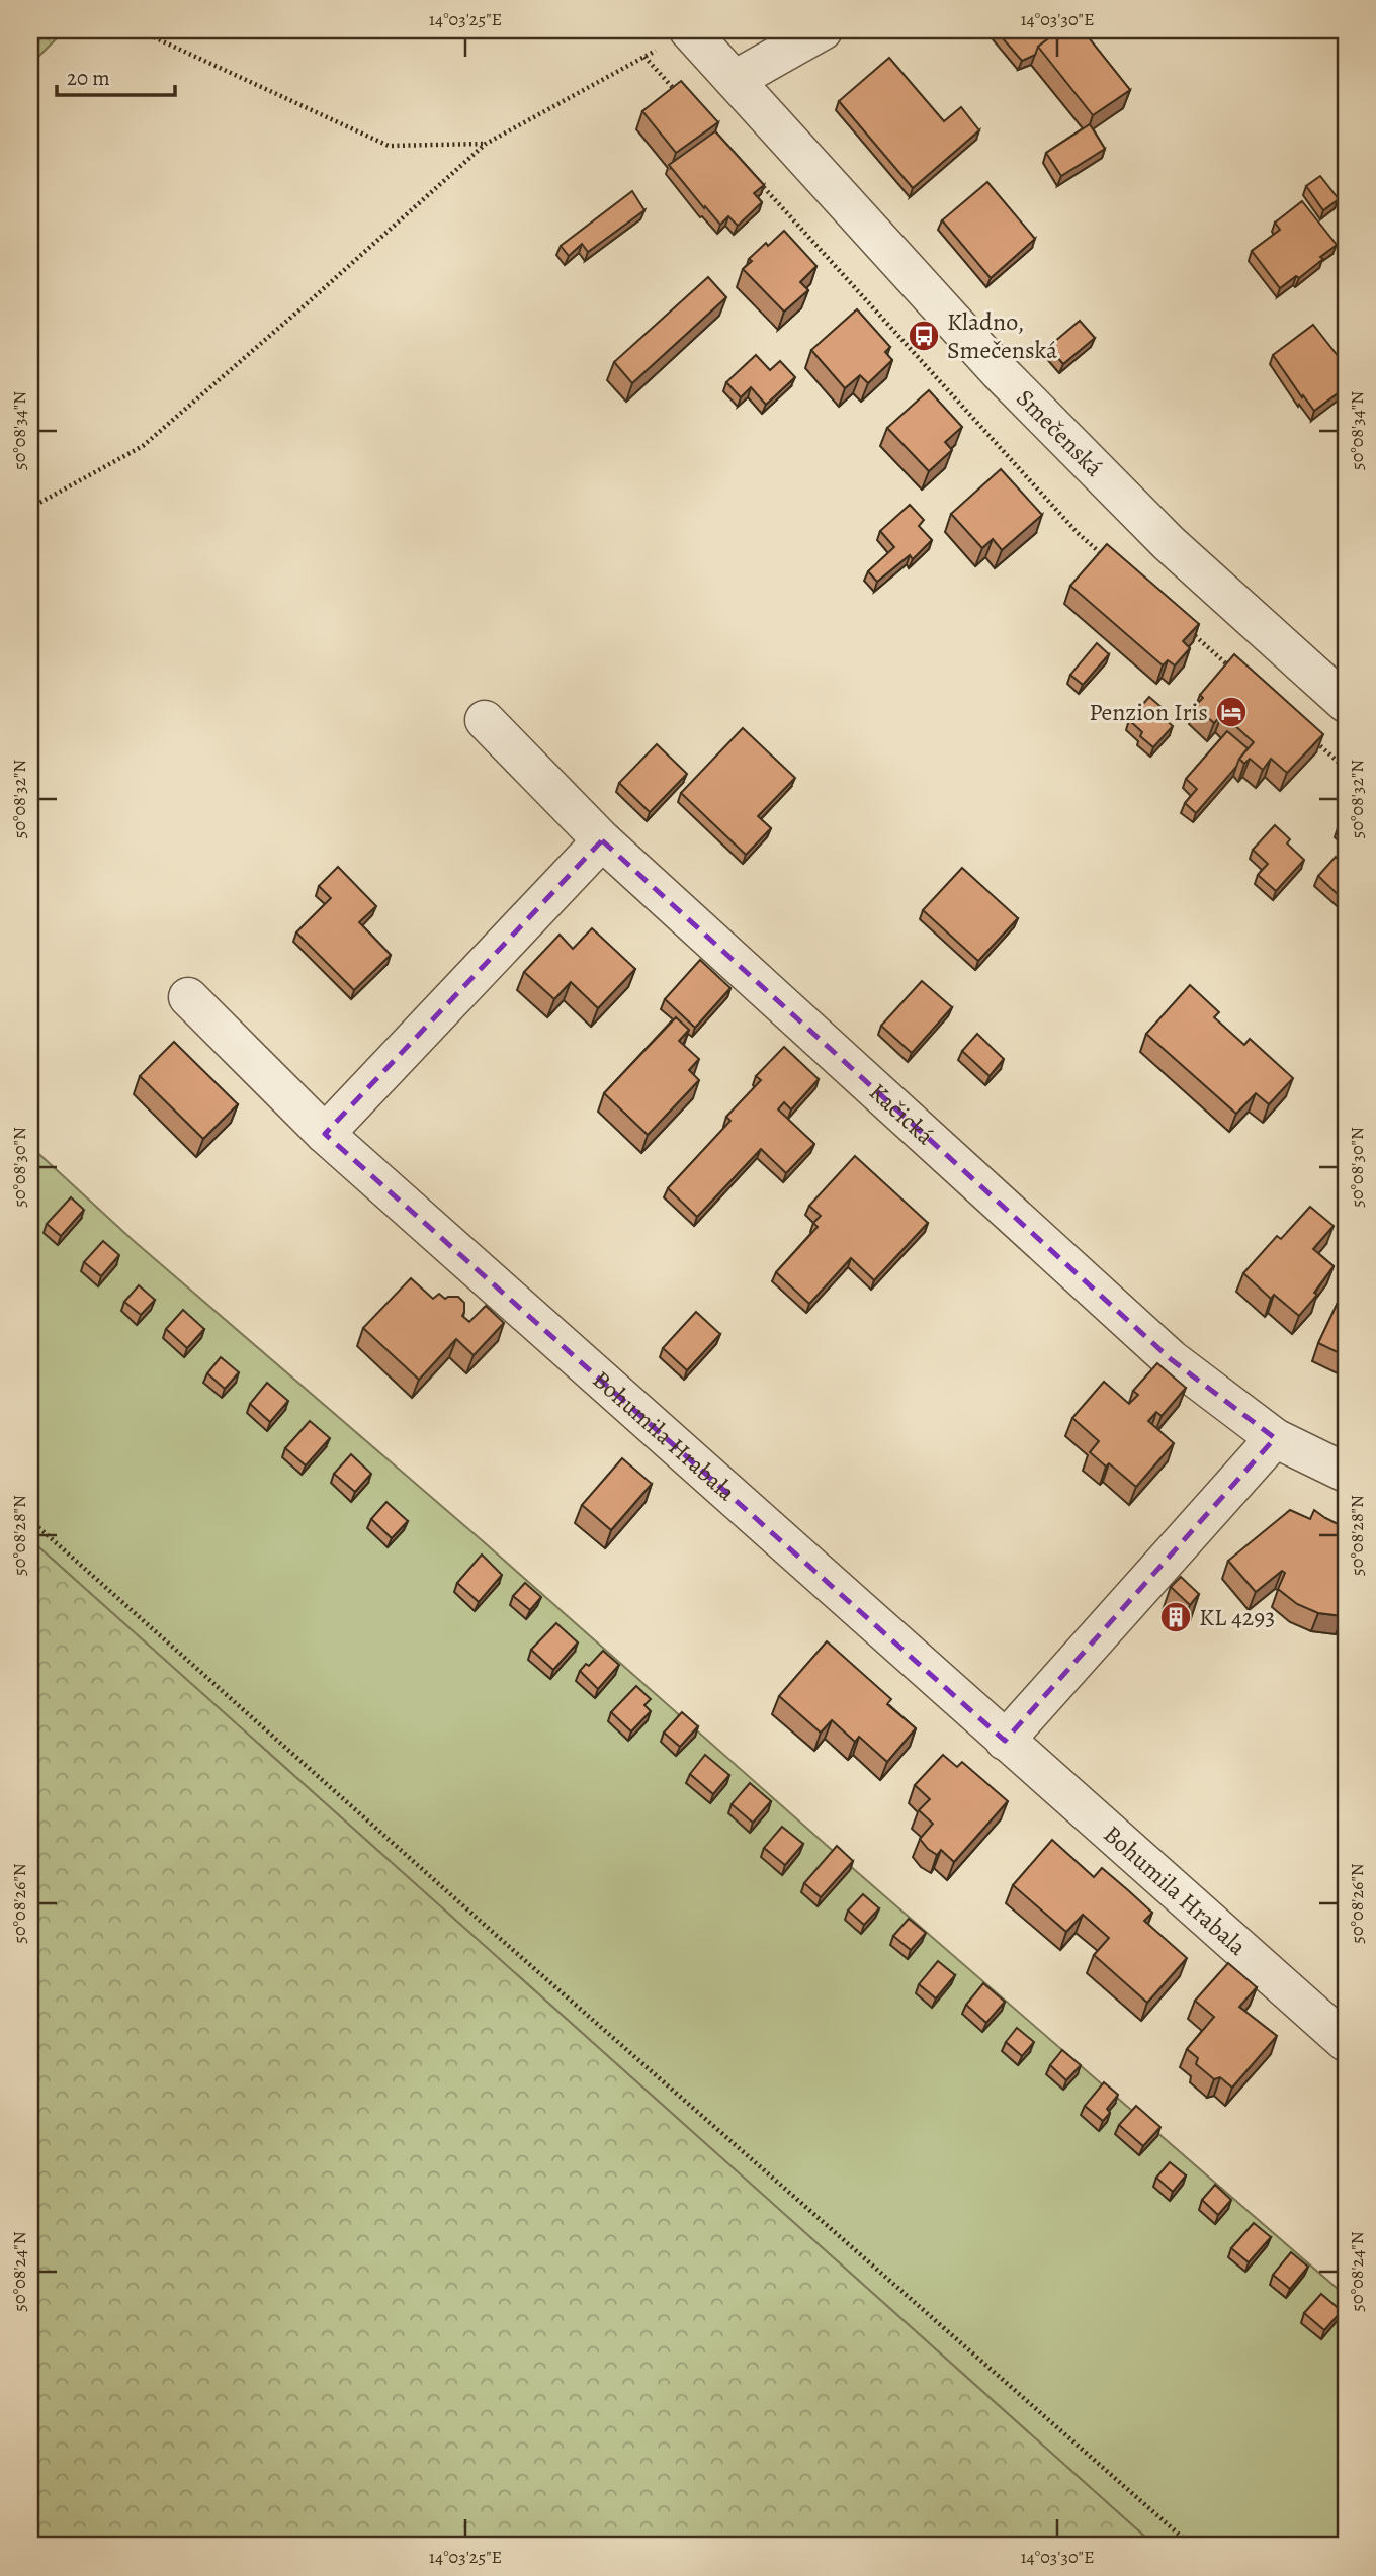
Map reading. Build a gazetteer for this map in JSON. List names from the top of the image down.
{
  "streets": {
    "street": ["Smečenská", "Kačická", "Bohumila Hrabala"]
  },
  "places": {
    "bus stop": ["Kladno, Smečenská"],
    "hotel": ["Penzion Iris"],
    "building": ["KL 4293"]
  },
  "scale_bar": "20 m",
  "coordinates": [
    "14°03'25\"E",
    "14°03'30\"E",
    "50°08'34\"N",
    "50°08'32\"N",
    "50°08'30\"N",
    "50°08'28\"N",
    "50°08'26\"N",
    "50°08'24\"N"
  ]
}
